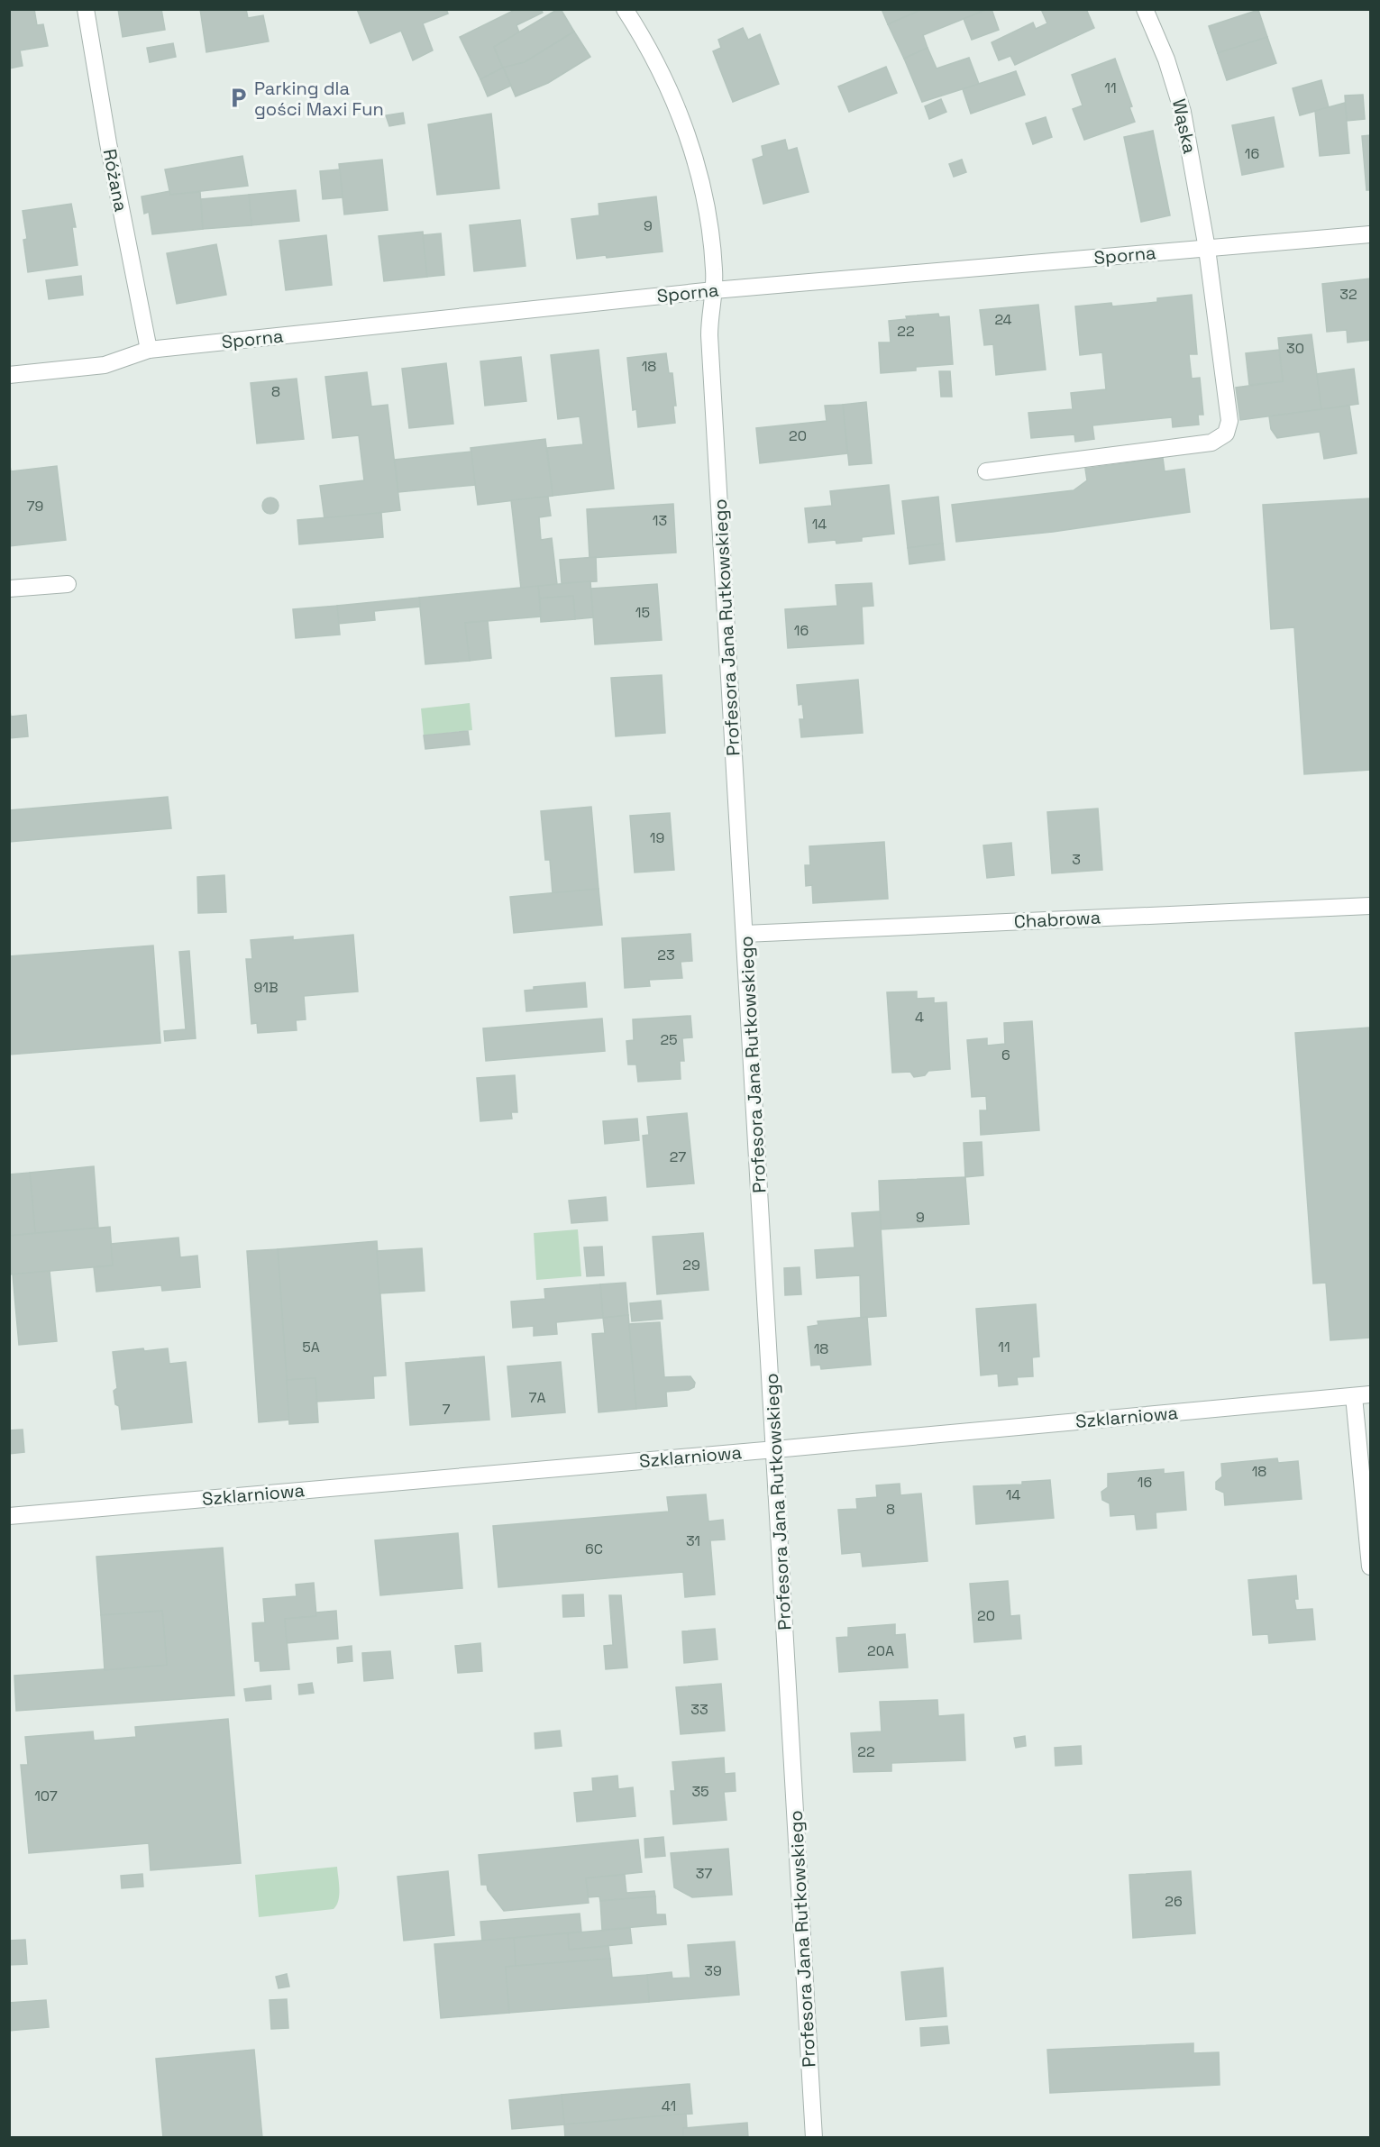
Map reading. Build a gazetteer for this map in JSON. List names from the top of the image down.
{
  "streets": {
    "street": [
      "Wąska",
      "Różana",
      "Sporna",
      "Profesora Jana Rutkowskiego",
      "Chabrowa",
      "Szklarniowa"
    ]
  },
  "crossings": [
    ["Wąska", "Sporna"],
    ["Różana", "Sporna"],
    ["Sporna", "Profesora Jana Rutkowskiego"],
    ["Profesora Jana Rutkowskiego", "Chabrowa"],
    ["Profesora Jana Rutkowskiego", "Szklarniowa"]
  ],
  "places": {
    "parking": ["Parking dla gości Maxi Fun"]
  },
  "house_numbers": [
    "11",
    "16",
    "9",
    "32",
    "24",
    "22",
    "30",
    "18",
    "8",
    "20",
    "79",
    "13",
    "14",
    "15",
    "16",
    "19",
    "3",
    "23",
    "91B",
    "4",
    "25",
    "6",
    "27",
    "9",
    "29",
    "5A",
    "11",
    "18",
    "7A",
    "7",
    "18",
    "16",
    "14",
    "8",
    "31",
    "6C",
    "20",
    "20A",
    "33",
    "22",
    "35",
    "107",
    "37",
    "26",
    "39",
    "41"
  ]
}
